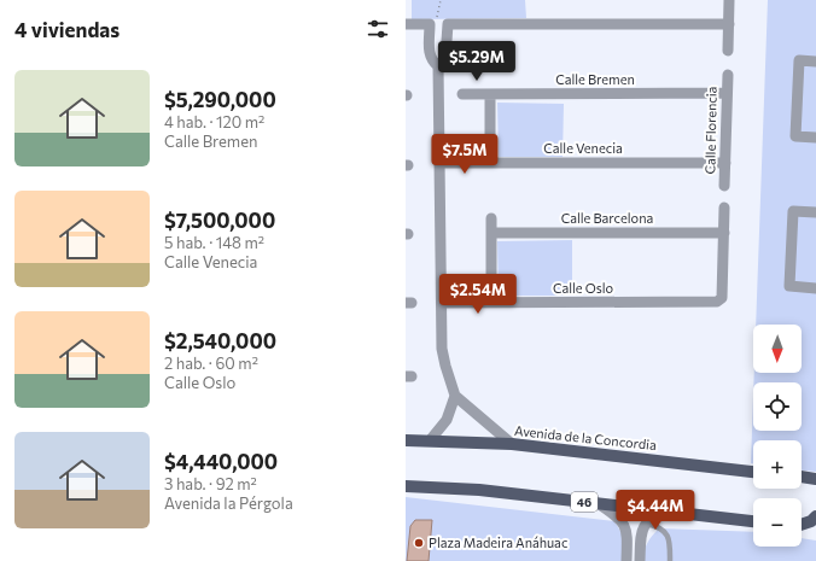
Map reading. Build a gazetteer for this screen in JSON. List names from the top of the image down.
{
  "streets": {
    "main road": ["Avenida de la Concordia", "46"],
    "street": [
      "Calle Bremen",
      "Calle Florencia",
      "Calle Venecia",
      "Calle Barcelona",
      "Calle Oslo"
    ]
  },
  "crossings": [
    ["Calle Bremen", "Calle Florencia"],
    ["Calle Florencia", "Calle Venecia"],
    ["Calle Barcelona", "Calle Oslo"]
  ],
  "places": ["Plaza Madeira Anáhuac"],
  "north": "bottom",
  "page": {
    "heading": "4 viviendas",
    "price": [
      "$5.29M",
      "$7.5M",
      "$2.54M",
      "$4.44M"
    ],
    "list": [
      {
        "name": "$5,290,000",
        "note": "4 hab. · 120 m² · Calle Bremen"
      },
      {
        "name": "$7,500,000",
        "note": "5 hab. · 148 m² · Calle Venecia"
      },
      {
        "name": "$2,540,000",
        "note": "2 hab. · 60 m² · Calle Oslo"
      },
      {
        "name": "$4,440,000",
        "note": "3 hab. · 92 m² · Avenida la Pérgola"
      }
    ],
    "map_buttons": ["+", "−"]
  }
}
